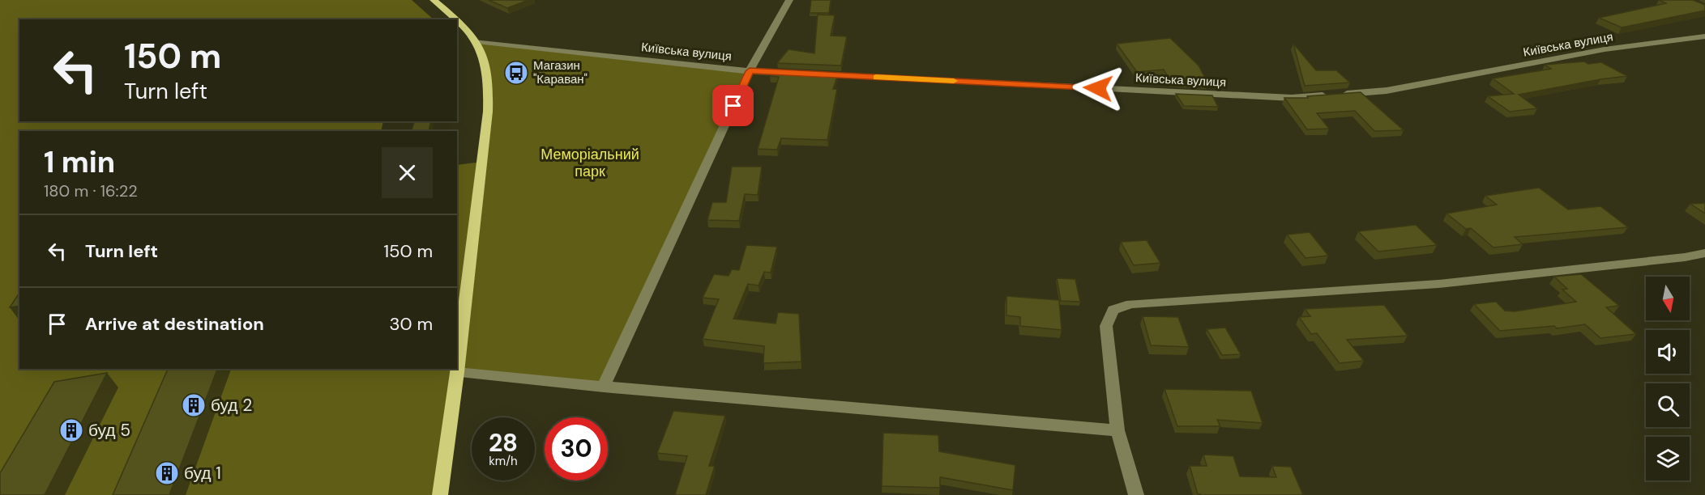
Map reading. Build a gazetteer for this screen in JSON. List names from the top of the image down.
{
  "streets": {
    "street": ["Київська вулиця"]
  },
  "parks": ["Меморіальний парк"],
  "places": {
    "bus stop": ["Магазин \"Караван\""],
    "building": ["буд 2", "буд 5", "буд 1"]
  },
  "north": "bottom",
  "page": {
    "turn": ["150 m", "Turn left"],
    "heading": ["1 min", "180 m · 16:22"],
    "list": [
      {
        "name": "Turn left",
        "value": "150 m"
      },
      {
        "name": "Arrive at destination",
        "value": "30 m"
      }
    ],
    "speed": "28 km/h",
    "limit": "30"
  }
}
